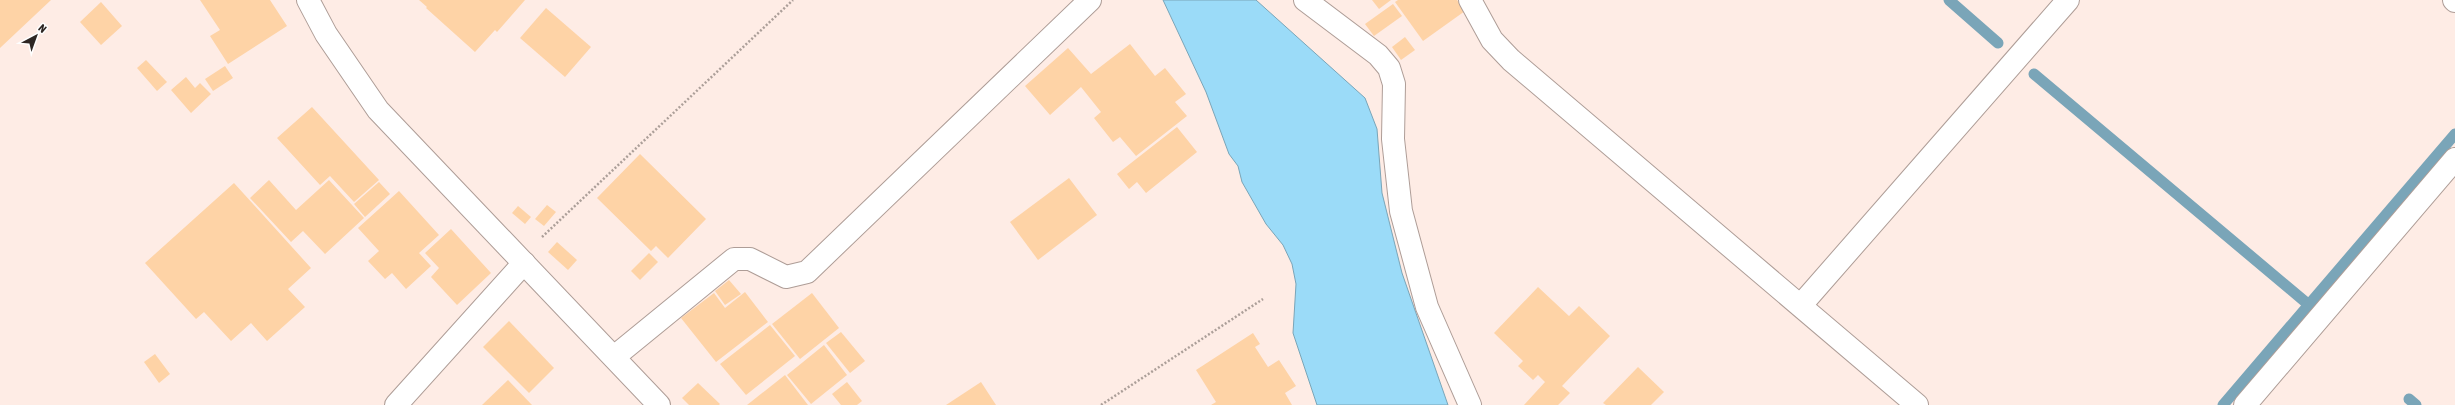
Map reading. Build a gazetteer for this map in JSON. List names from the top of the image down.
{
  "north": "top right"
}
